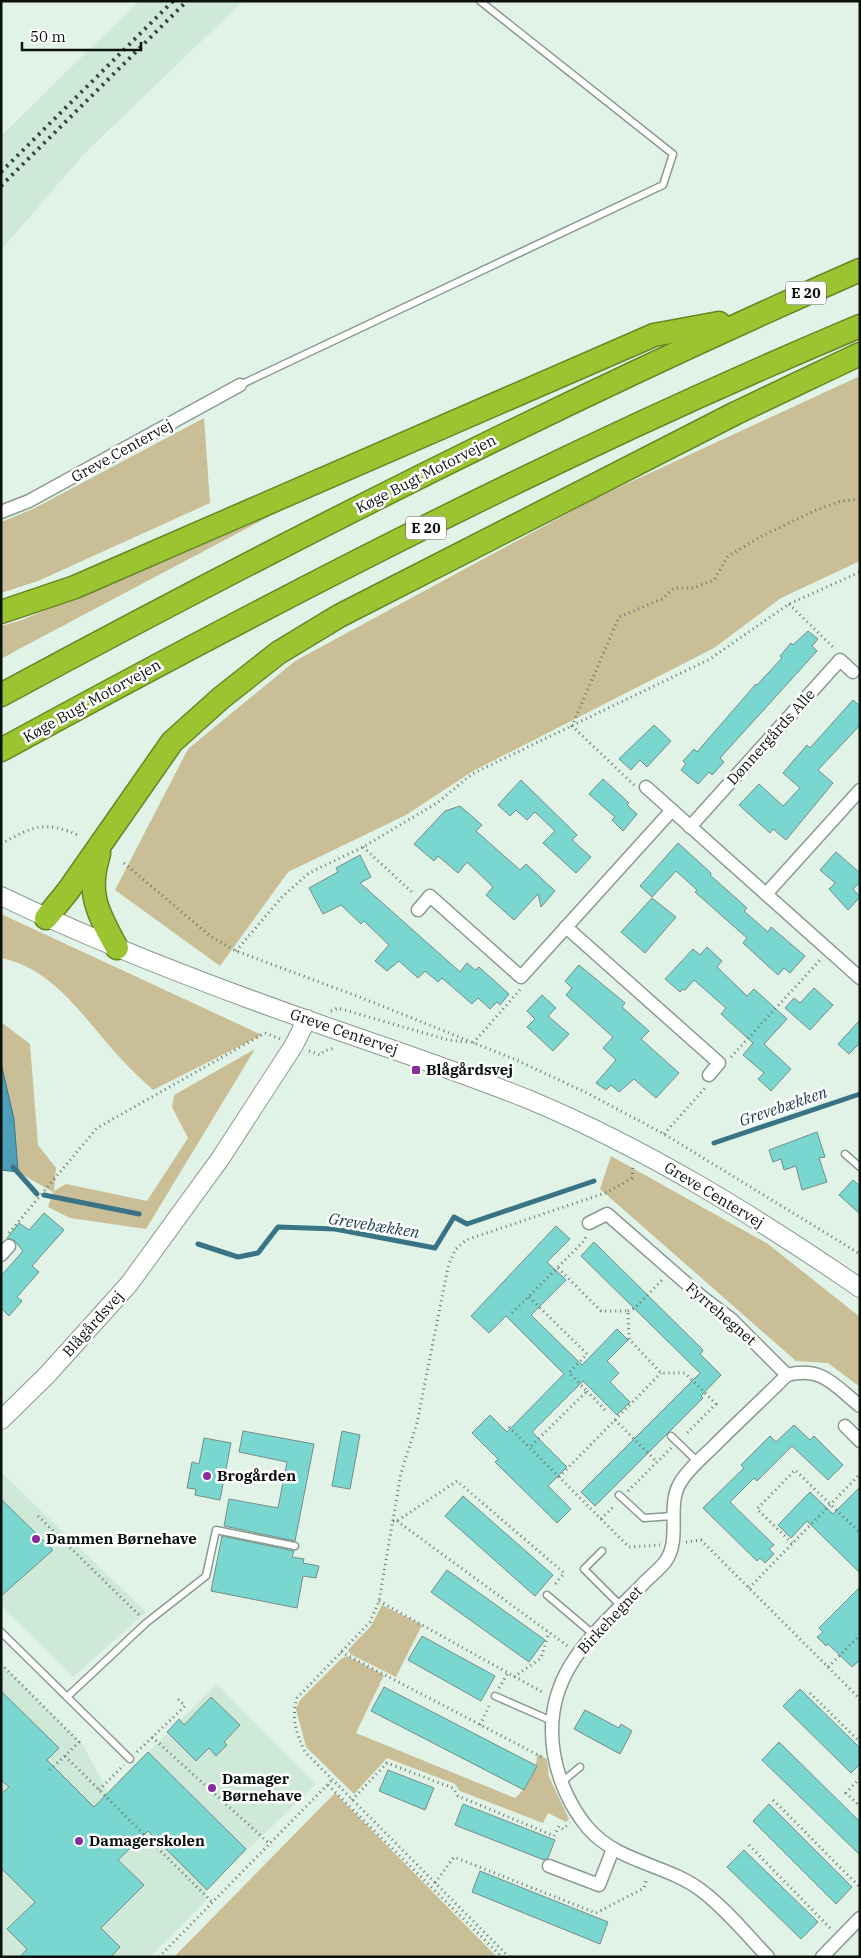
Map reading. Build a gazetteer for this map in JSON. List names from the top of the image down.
{
  "streets": {
    "highway": ["E 20", "Køge Bugt Motorvejen"],
    "street": [
      "Greve Centervej",
      "Dønnergårds Alle",
      "Fyrrehegnet",
      "Blågårdsvej",
      "Birkehegnet"
    ]
  },
  "crossings": [
    ["Greve Centervej", "Blågårdsvej"]
  ],
  "water": ["Grevebækken"],
  "places": {
    "transit": ["Blågårdsvej"],
    "other": [
      "Brogården",
      "Dammen Børnehave",
      "Damager Børnehave",
      "Damagerskolen"
    ]
  },
  "scale_bar": "50 m"
}
